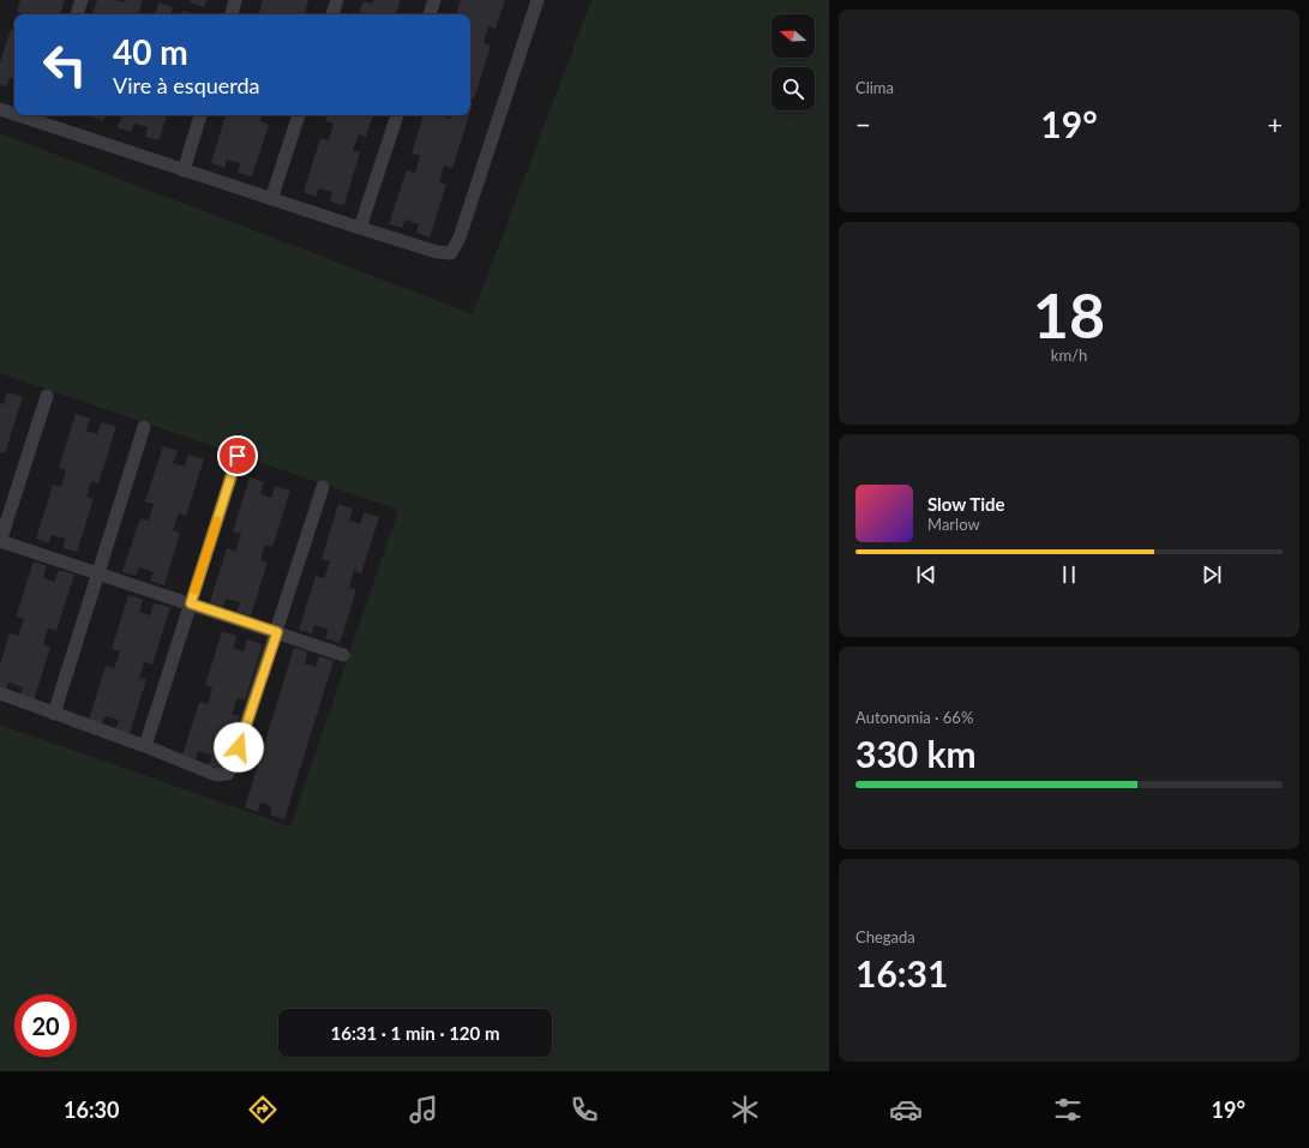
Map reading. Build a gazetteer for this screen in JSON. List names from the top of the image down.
{
  "north": "left",
  "page": {
    "tile": [
      "Clima",
      ["18", "km/h"],
      ["Autonomia · 66%", "330 km"],
      ["Chegada", "16:31"]
    ],
    "turn": ["40 m", "Vire à esquerda"],
    "heat": ["−", "19°", "+"],
    "song": ["Slow Tide", "Marlow"],
    "limit": "20",
    "trip": "16:31 · 1 min · 120 m",
    "tabs": ["16:30", "19°"]
  }
}
